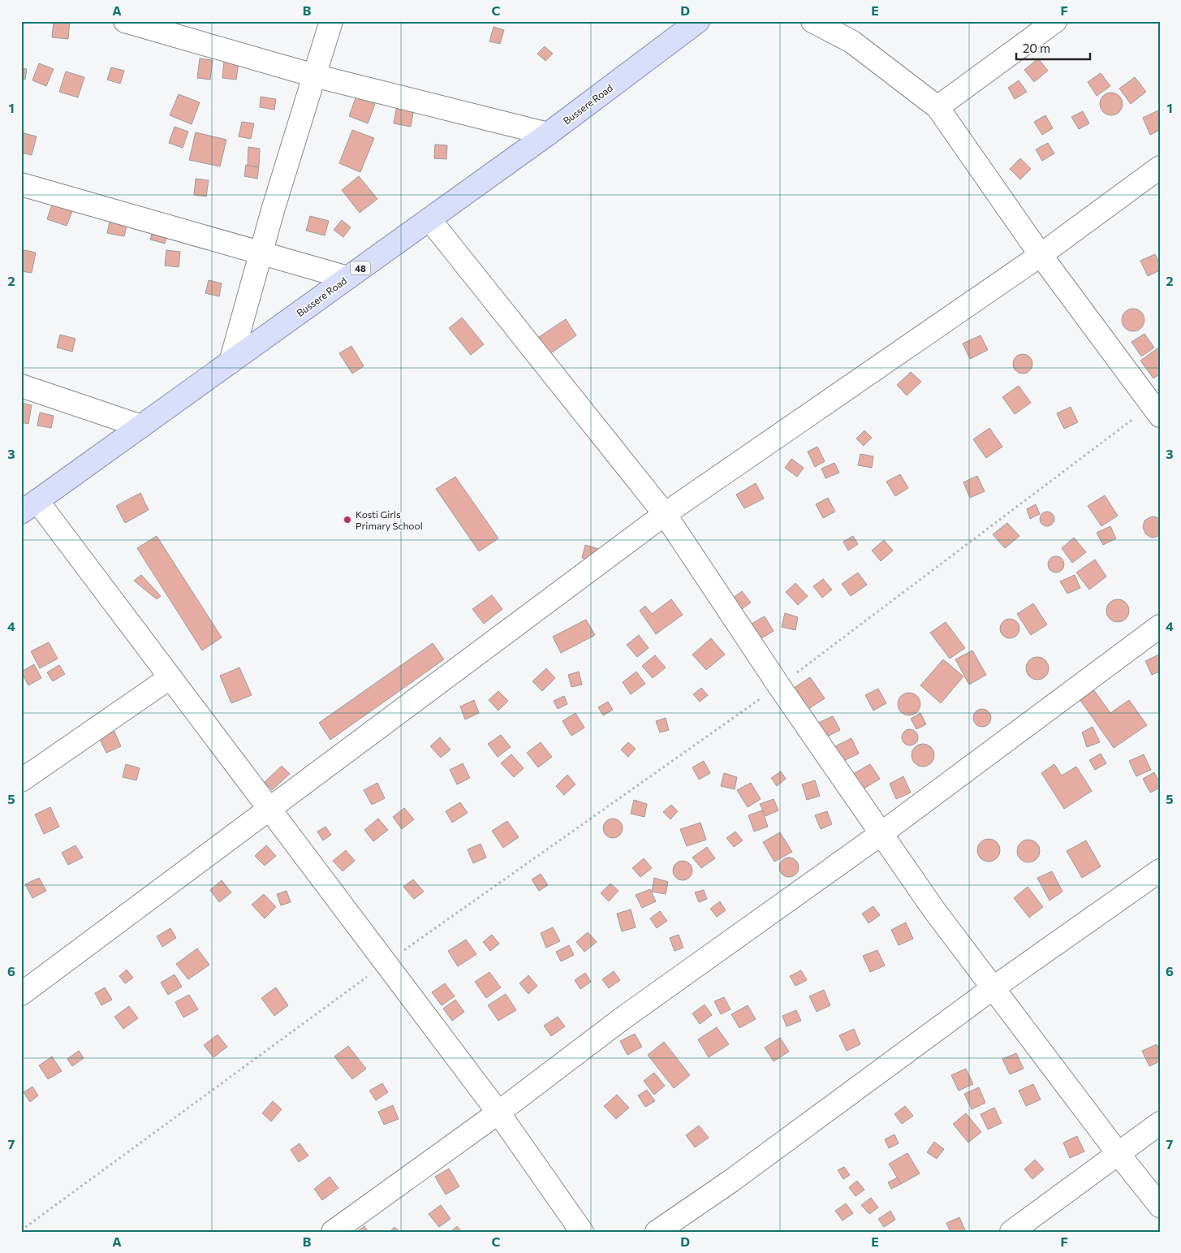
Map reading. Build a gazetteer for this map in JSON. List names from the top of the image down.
{
  "streets": {
    "main road": ["Bussere Road", "48"]
  },
  "places": ["Kosti Girls Primary School"],
  "scale_bar": "20 m",
  "grid": {
    "columns": [
      "A",
      "B",
      "C",
      "D",
      "E",
      "F"
    ],
    "rows": [
      "1",
      "2",
      "3",
      "4",
      "5",
      "6",
      "7"
    ]
  }
}
